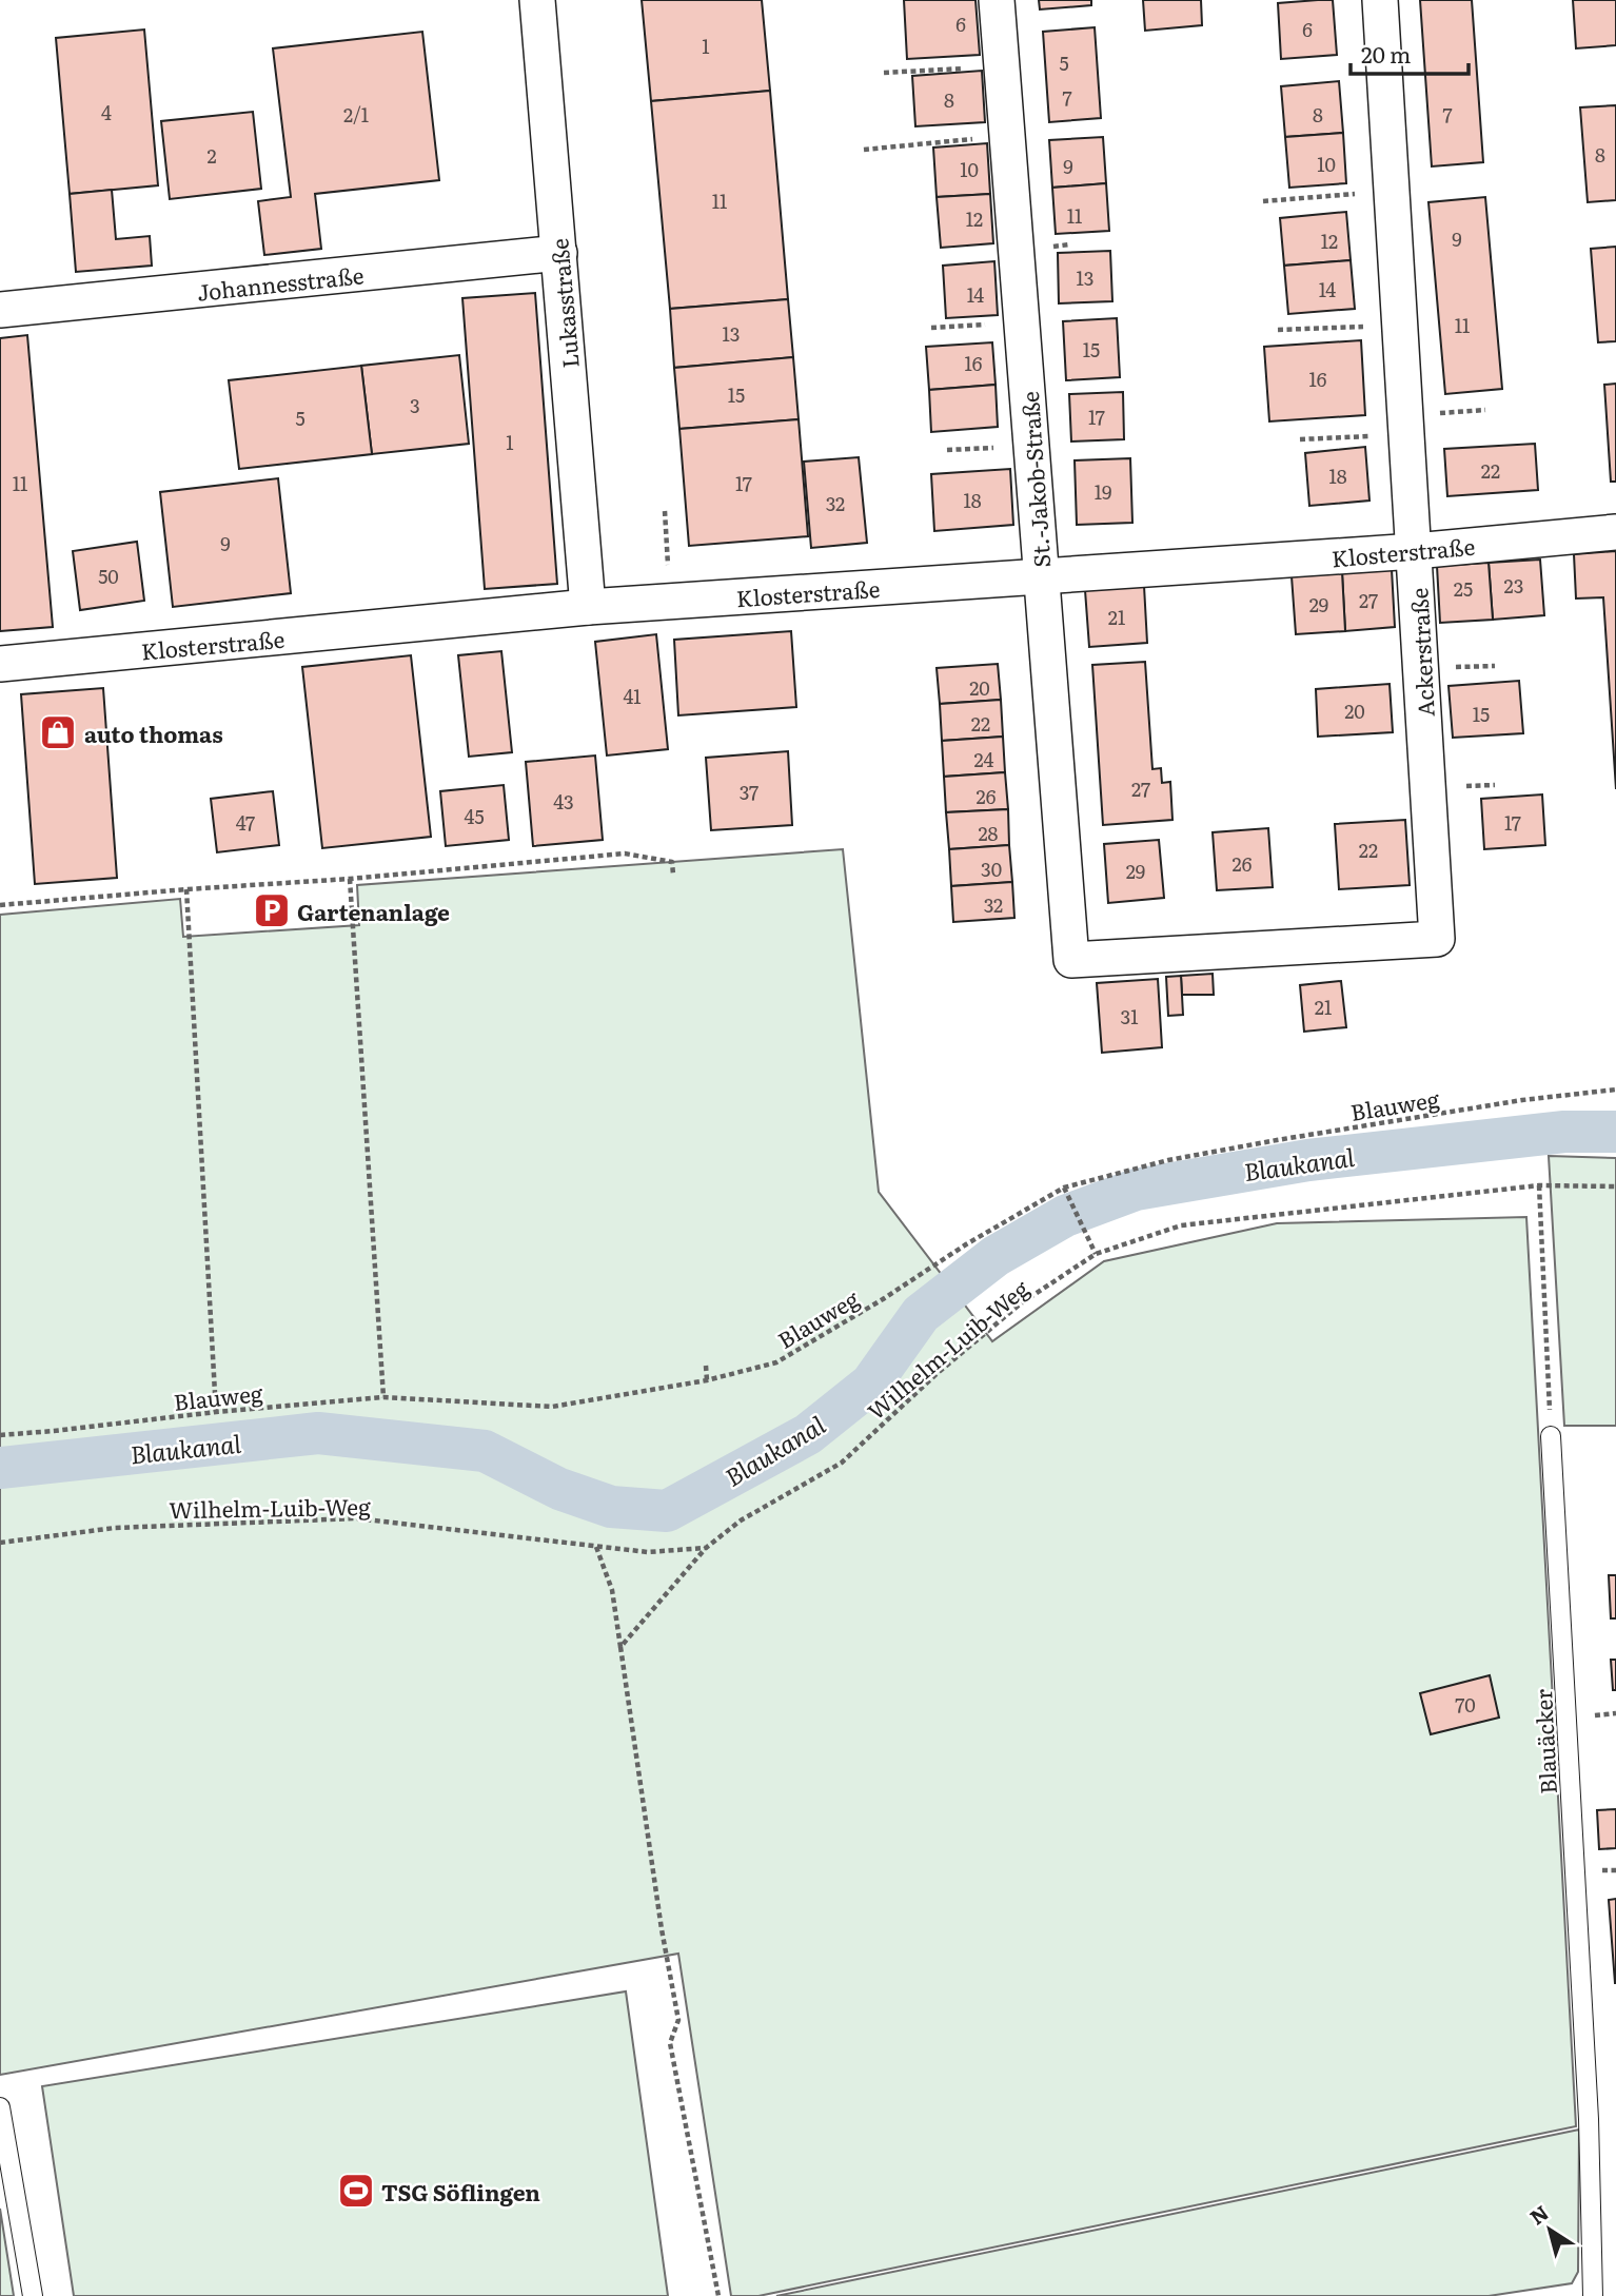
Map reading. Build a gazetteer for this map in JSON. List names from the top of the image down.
{
  "streets": {
    "street": [
      "Johannesstraße",
      "Lukasstraße",
      "St.-Jakob-Straße",
      "Klosterstraße",
      "Ackerstraße"
    ],
    "lane": ["Blauäcker"],
    "path": ["Blauweg", "Wilhelm-Luib-Weg"]
  },
  "crossings": [
    ["Johannesstraße", "Lukasstraße"],
    ["Lukasstraße", "Klosterstraße"],
    ["St.-Jakob-Straße", "Klosterstraße"],
    ["St.-Jakob-Straße", "Ackerstraße"],
    ["Klosterstraße", "Ackerstraße"]
  ],
  "water": ["Blaukanal"],
  "places": {
    "shop": ["auto thomas"],
    "parking": ["Gartenanlage"],
    "sports": ["TSG Söflingen"]
  },
  "house_numbers": [
    "6",
    "6",
    "1",
    "5",
    "7",
    "8",
    "4",
    "2/1",
    "8",
    "7",
    "8",
    "2",
    "10",
    "9",
    "10",
    "11",
    "11",
    "12",
    "9",
    "12",
    "13",
    "14",
    "14",
    "11",
    "13",
    "15",
    "16",
    "16",
    "15",
    "3",
    "17",
    "5",
    "1",
    "22",
    "18",
    "11",
    "17",
    "19",
    "18",
    "32",
    "9",
    "50",
    "23",
    "25",
    "27",
    "29",
    "21",
    "20",
    "41",
    "20",
    "15",
    "22",
    "24",
    "27",
    "37",
    "26",
    "43",
    "45",
    "47",
    "17",
    "28",
    "22",
    "26",
    "30",
    "29",
    "32",
    "21",
    "31",
    "70"
  ],
  "scale_bar": "20 m",
  "north": "top left"
}
